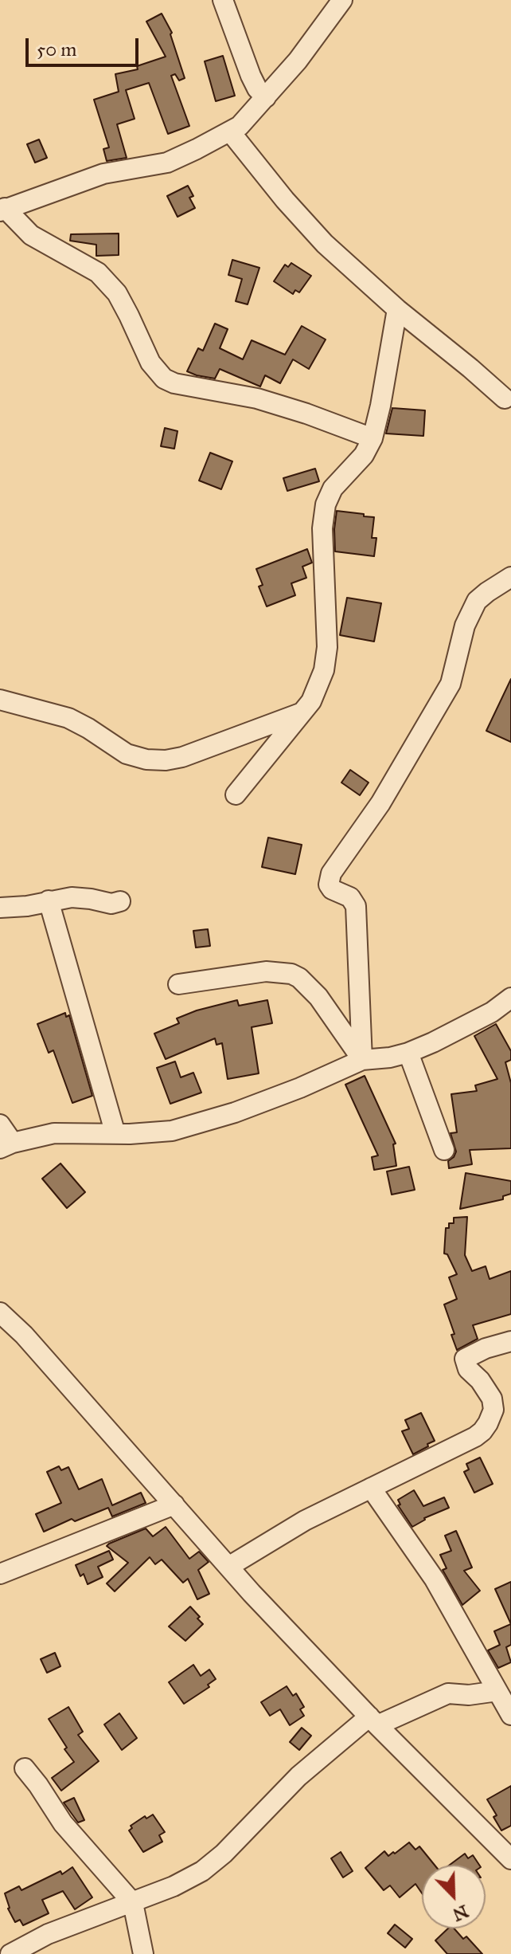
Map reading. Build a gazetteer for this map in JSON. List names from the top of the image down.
{
  "scale_bar": "50 m",
  "north": "bottom right"
}
